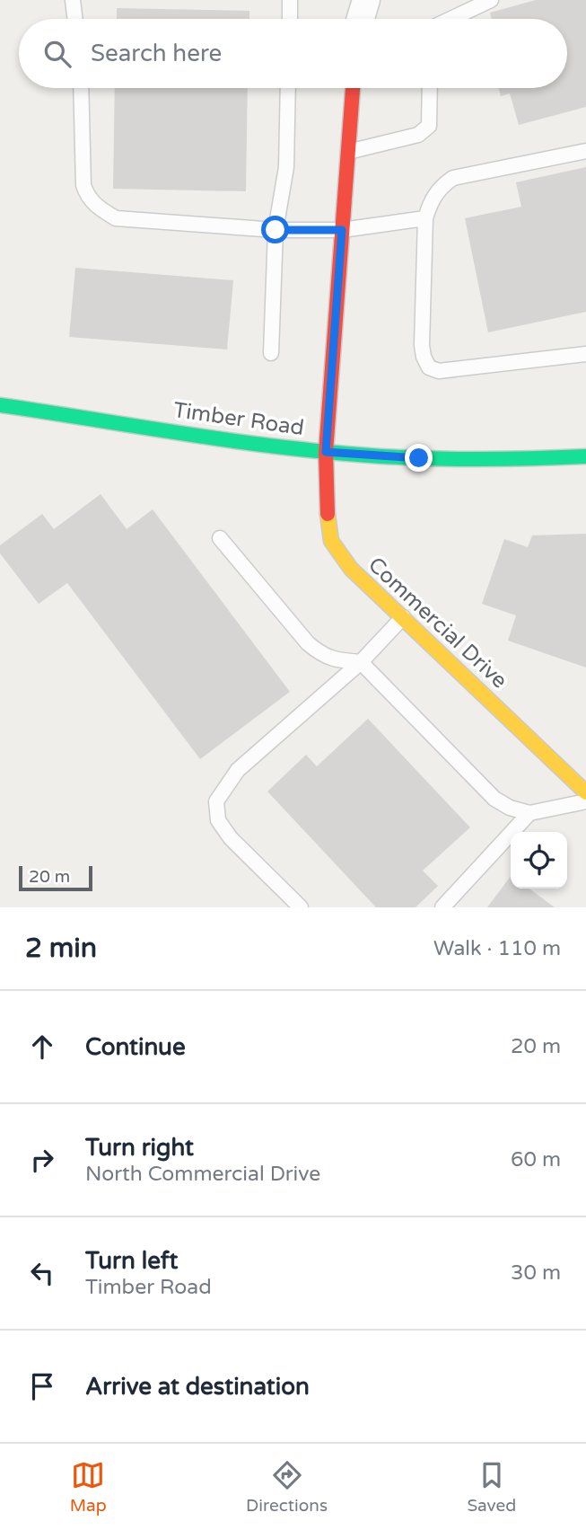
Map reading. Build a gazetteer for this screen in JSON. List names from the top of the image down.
{
  "streets": {
    "street": ["Timber Road", "Commercial Drive"]
  },
  "crossings": [
    ["Timber Road", "Commercial Drive"]
  ],
  "scale_bar": "20 m",
  "page": {
    "search": "Search here",
    "scale": "20 m",
    "heading": ["2 min", "Walk · 110 m"],
    "list": [
      ["Continue", "20 m"],
      ["Turn right", "North Commercial Drive", "60 m"],
      ["Turn left", "Timber Road", "30 m"],
      "Arrive at destination"
    ],
    "nav": ["Map", "Directions", "Saved"]
  }
}
